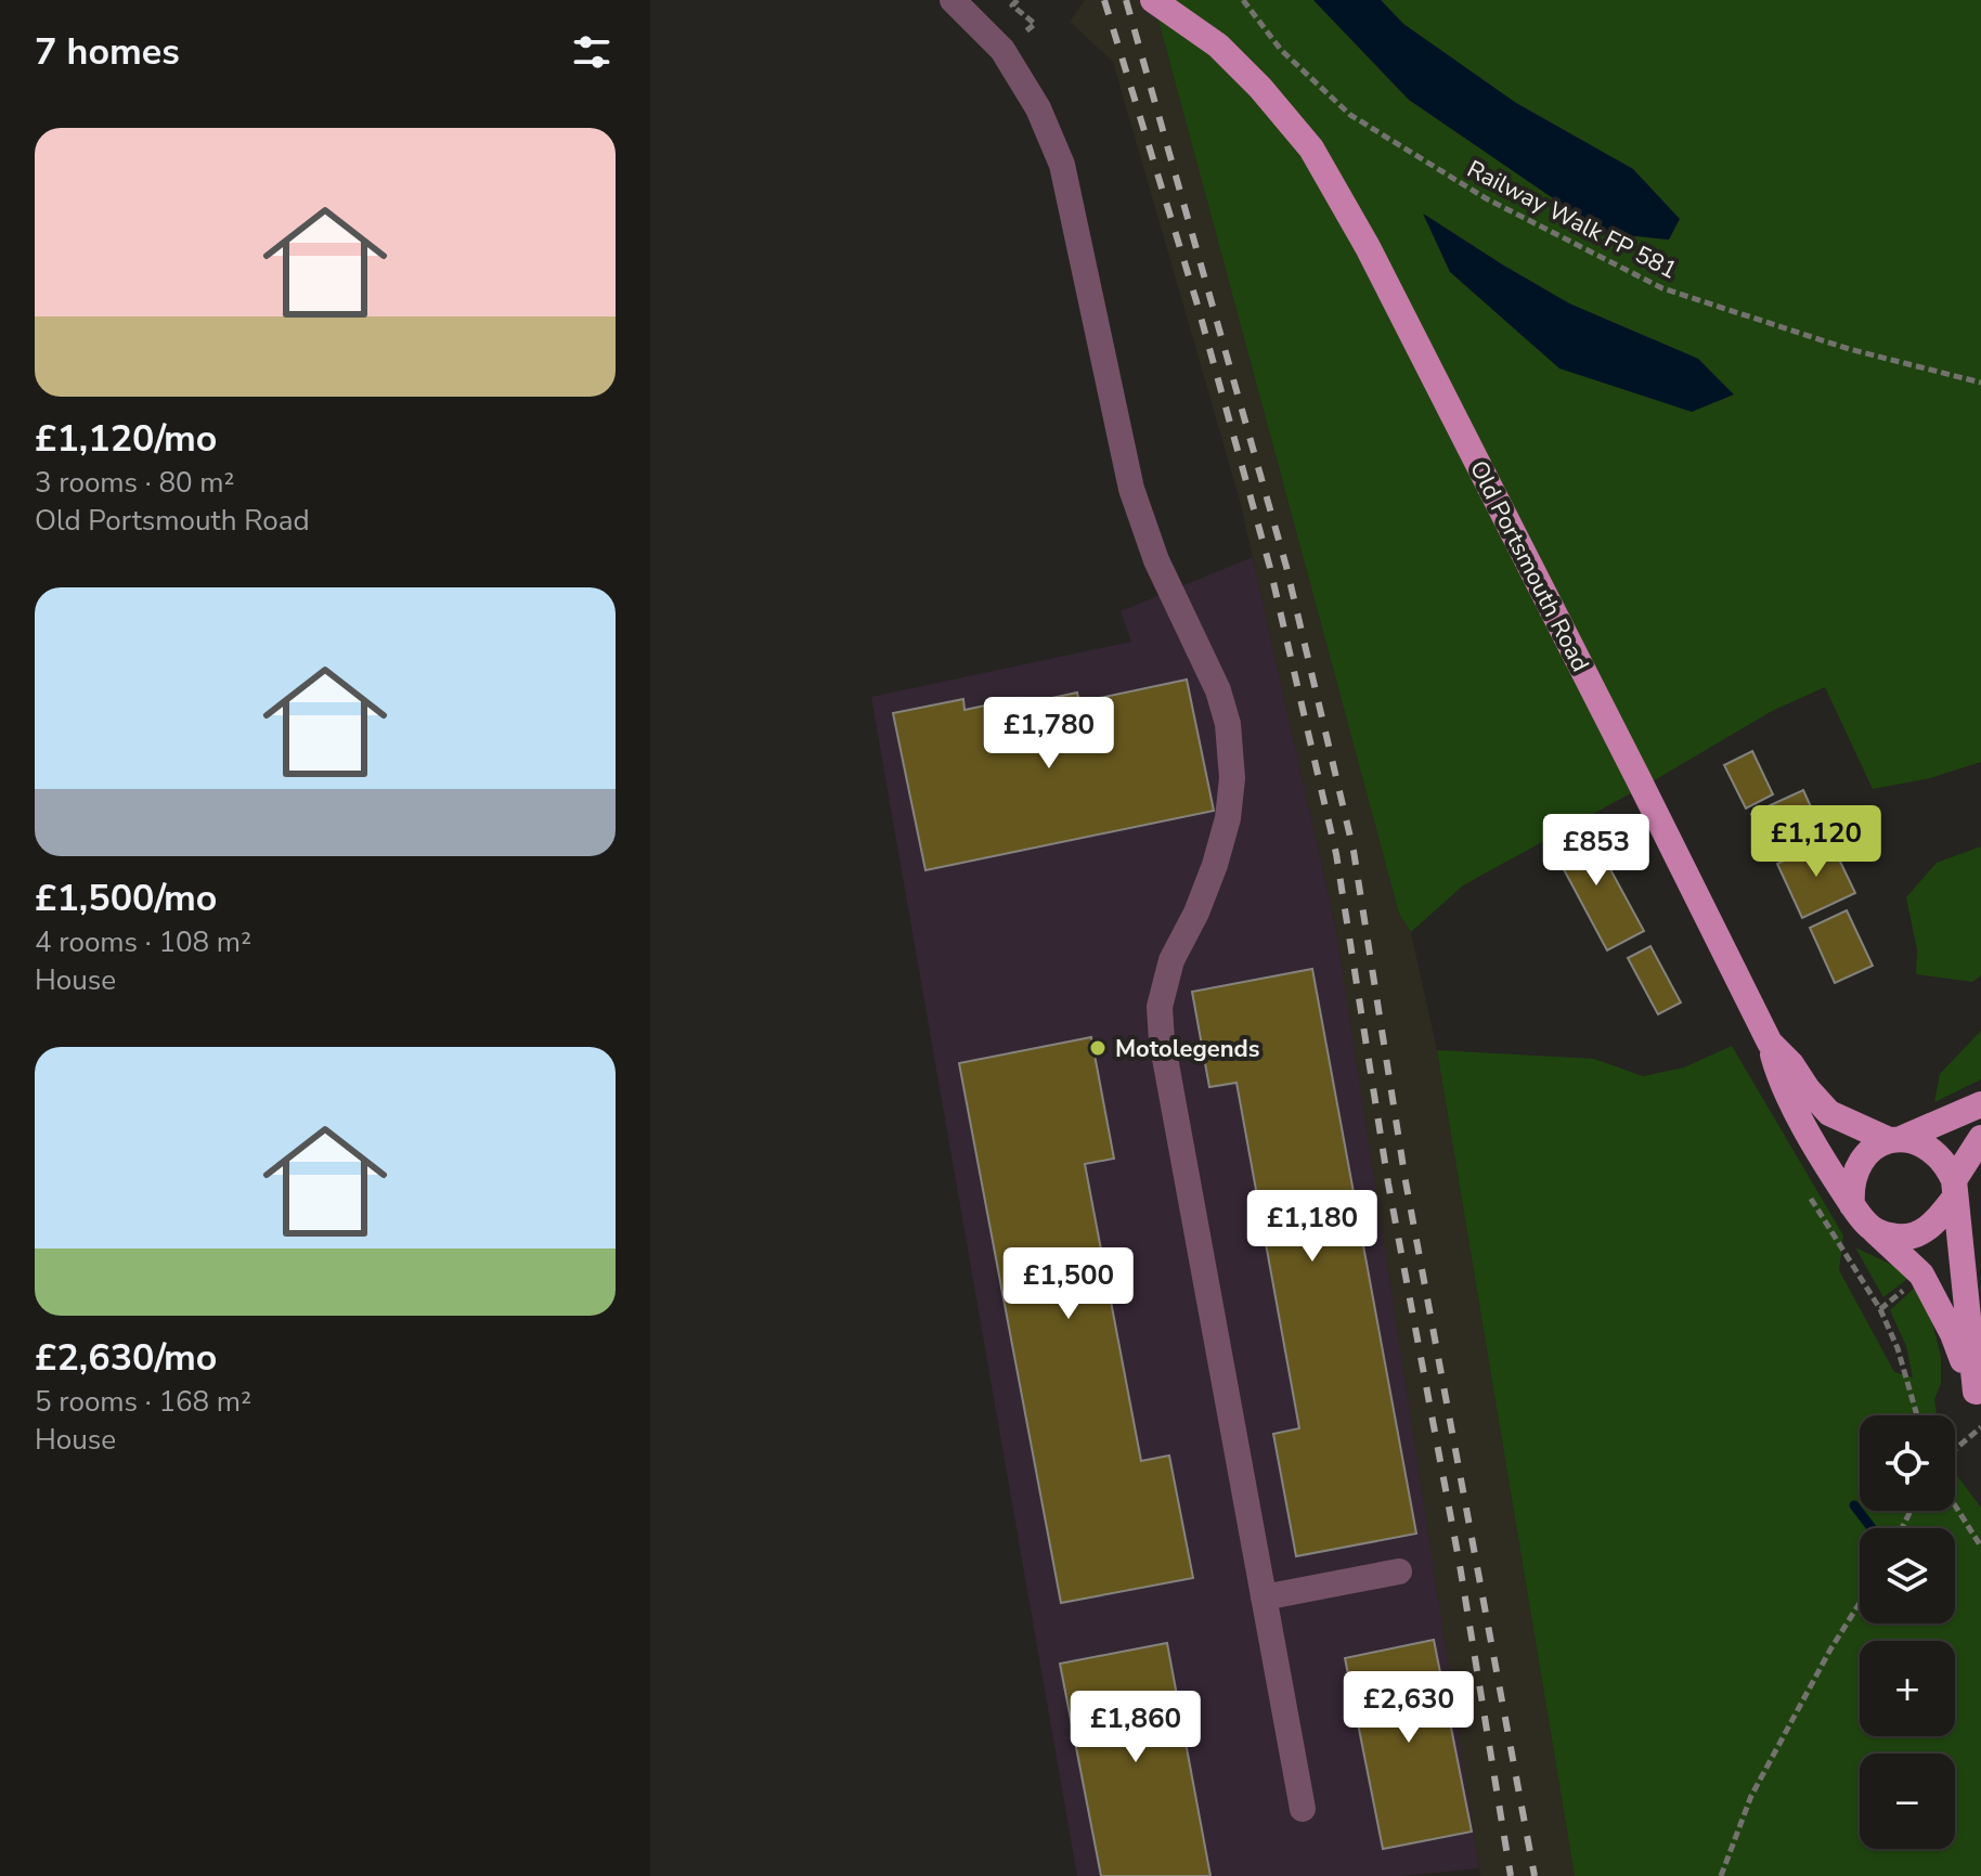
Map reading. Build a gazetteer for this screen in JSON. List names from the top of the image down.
{
  "streets": {
    "main road": ["Old Portsmouth Road"],
    "path": ["Railway Walk FP 581"]
  },
  "places": ["Motolegends"],
  "page": {
    "heading": "7 homes",
    "list": [
      {
        "name": "£1,120/mo",
        "note": "3 rooms · 80 m² · Old Portsmouth Road"
      },
      {
        "name": "£1,500/mo",
        "note": "4 rooms · 108 m² · House"
      },
      {
        "name": "£2,630/mo",
        "note": "5 rooms · 168 m² · House"
      }
    ],
    "price": [
      "£1,780",
      "£1,120",
      "£853",
      "£1,180",
      "£1,500",
      "£2,630",
      "£1,860"
    ],
    "map_buttons": ["+", "−"]
  }
}
